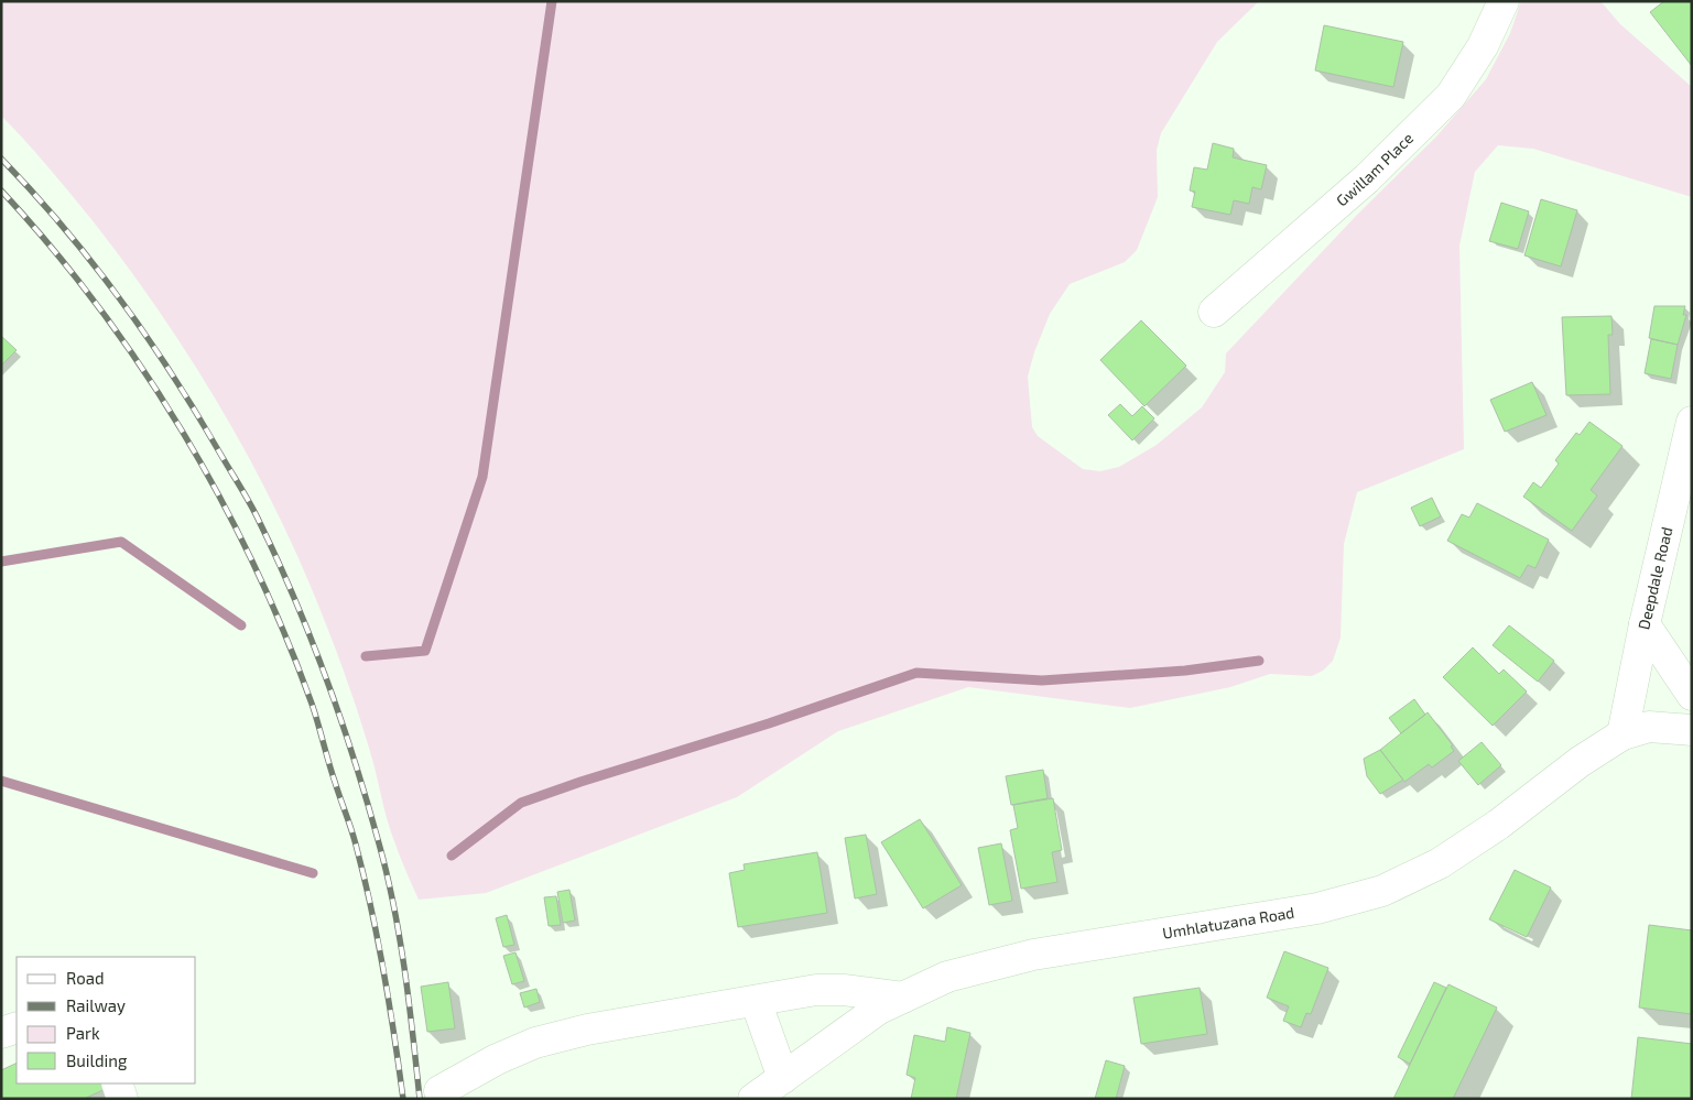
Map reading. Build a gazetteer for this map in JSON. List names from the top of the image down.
{
  "streets": {
    "street": ["Gwillam Place", "Deepdale Road", "Umhlatuzana Road"]
  },
  "crossings": [
    ["Deepdale Road", "Umhlatuzana Road"]
  ],
  "legend": [
    "Road",
    "Railway",
    "Park",
    "Building"
  ]
}
